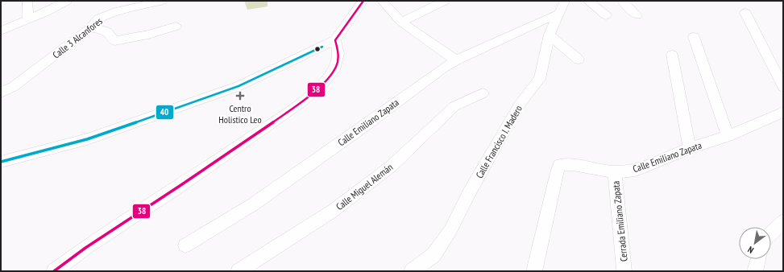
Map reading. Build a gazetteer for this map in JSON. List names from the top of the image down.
{
  "streets": {
    "street": [
      "Calle 3 Alcanfores",
      "Calle Emiliano Zapata",
      "Calle Francisco I. Madero",
      "Calle Miguel Alemán",
      "Cerrada Emiliano Zapata"
    ]
  },
  "crossings": [
    ["Calle Emiliano Zapata", "Calle Francisco I. Madero"],
    ["Calle Emiliano Zapata", "Cerrada Emiliano Zapata"]
  ],
  "places": {
    "health": ["Centro Holistico Leo"]
  },
  "lines": ["transit line 38", "transit line 40"],
  "north": "bottom left"
}
